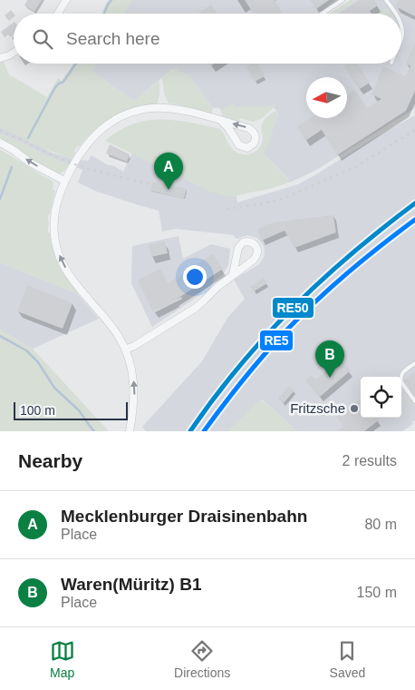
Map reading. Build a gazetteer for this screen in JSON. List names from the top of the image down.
{
  "places": ["Fritzsche"],
  "lines": ["transit line RE50", "transit line RE5"],
  "scale_bar": "100 m",
  "north": "left",
  "page": {
    "search": "Search here",
    "pins": ["A", "B"],
    "scale": "100 m",
    "heading": ["Nearby", "2 results"],
    "list": [
      {
        "mark": "A",
        "name": "Mecklenburger Draisinenbahn",
        "note": "Place",
        "value": "80 m"
      },
      {
        "mark": "B",
        "name": "Waren(Müritz) B1",
        "note": "Place",
        "value": "150 m"
      }
    ],
    "nav": ["Map", "Directions", "Saved"]
  }
}
